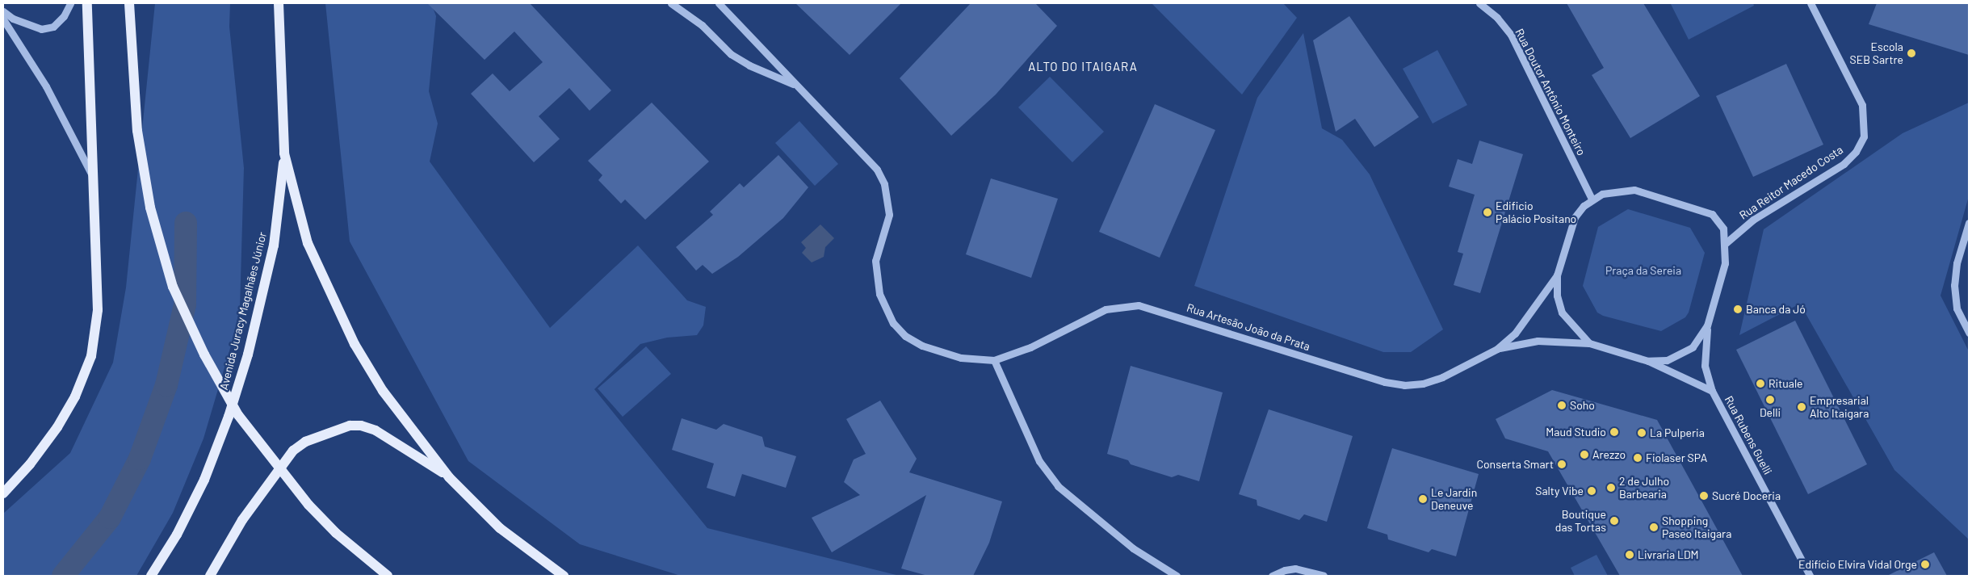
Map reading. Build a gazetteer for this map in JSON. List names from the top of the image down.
{
  "streets": {
    "main road": ["Avenida Juracy Magalhães Júnior"],
    "street": [
      "Rua Doutor Antônio Monteiro",
      "Rua Reitor Macedo Costa",
      "Rua Artesão João da Prata",
      "Rua Rubens Guelli"
    ]
  },
  "crossings": [
    ["Rua Artesão João da Prata", "Rua Rubens Guelli"]
  ],
  "districts": ["ALTO DO ITAIGARA"],
  "parks": ["Praça da Sereia"],
  "places": [
    "Escola SEB Sartre",
    "Edificio Palácio Positano",
    "Banca da Jó",
    "Rituale",
    "Delli",
    "Soho",
    "Empresarial Alto Itaigara",
    "Maud Studio",
    "La Pulperia",
    "Arezzo",
    "Fiolaser SPA",
    "Conserta Smart",
    "2 de Julho Barbearia",
    "Salty Vibe",
    "Sucré Doceria",
    "Le Jardin Deneuve",
    "Boutique das Tortas",
    "Shopping Paseo Itaigara",
    "Livraria LDM",
    "Edifício Elvira Vidal Orge"
  ]
}
